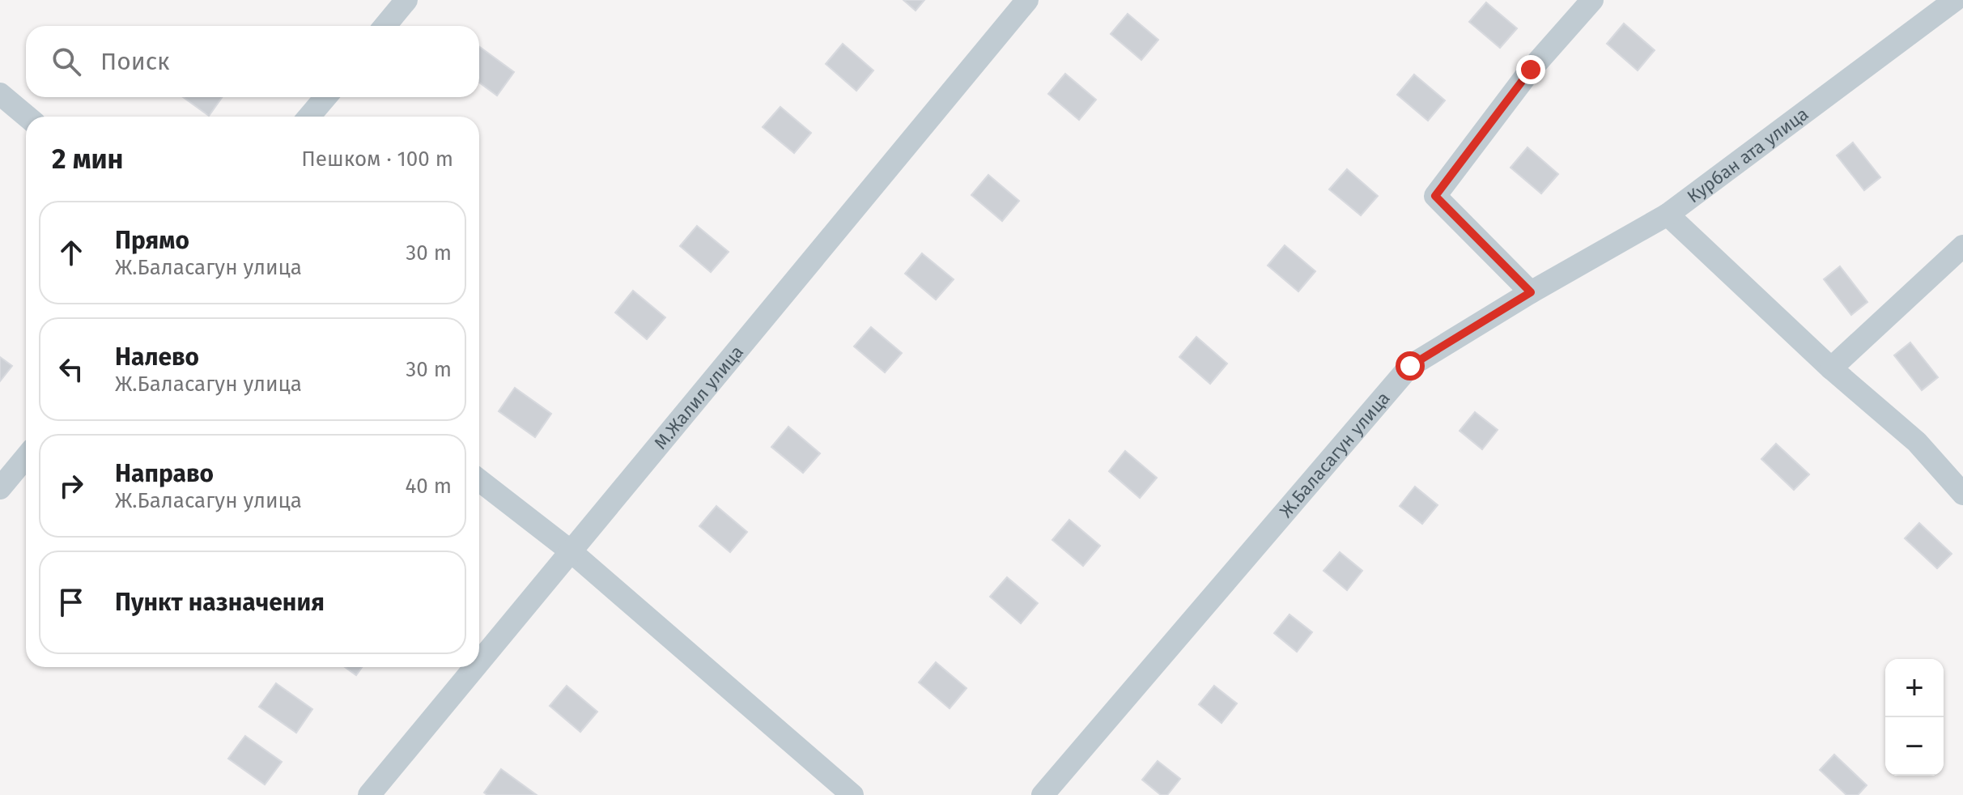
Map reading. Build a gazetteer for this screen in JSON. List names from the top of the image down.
{
  "streets": {
    "street": ["Курбан ата улица", "М.Жалил улица", "Ж.Баласагун улица"]
  },
  "crossings": [
    ["Курбан ата улица", "Ж.Баласагун улица"]
  ],
  "page": {
    "search": "Поиск",
    "heading": ["2 мин", "Пешком · 100 m"],
    "list": [
      ["Прямо", "Ж.Баласагун улица", "30 m"],
      ["Налево", "Ж.Баласагун улица", "30 m"],
      ["Направо", "Ж.Баласагун улица", "40 m"],
      "Пункт назначения"
    ],
    "map_buttons": ["+", "−"]
  }
}
